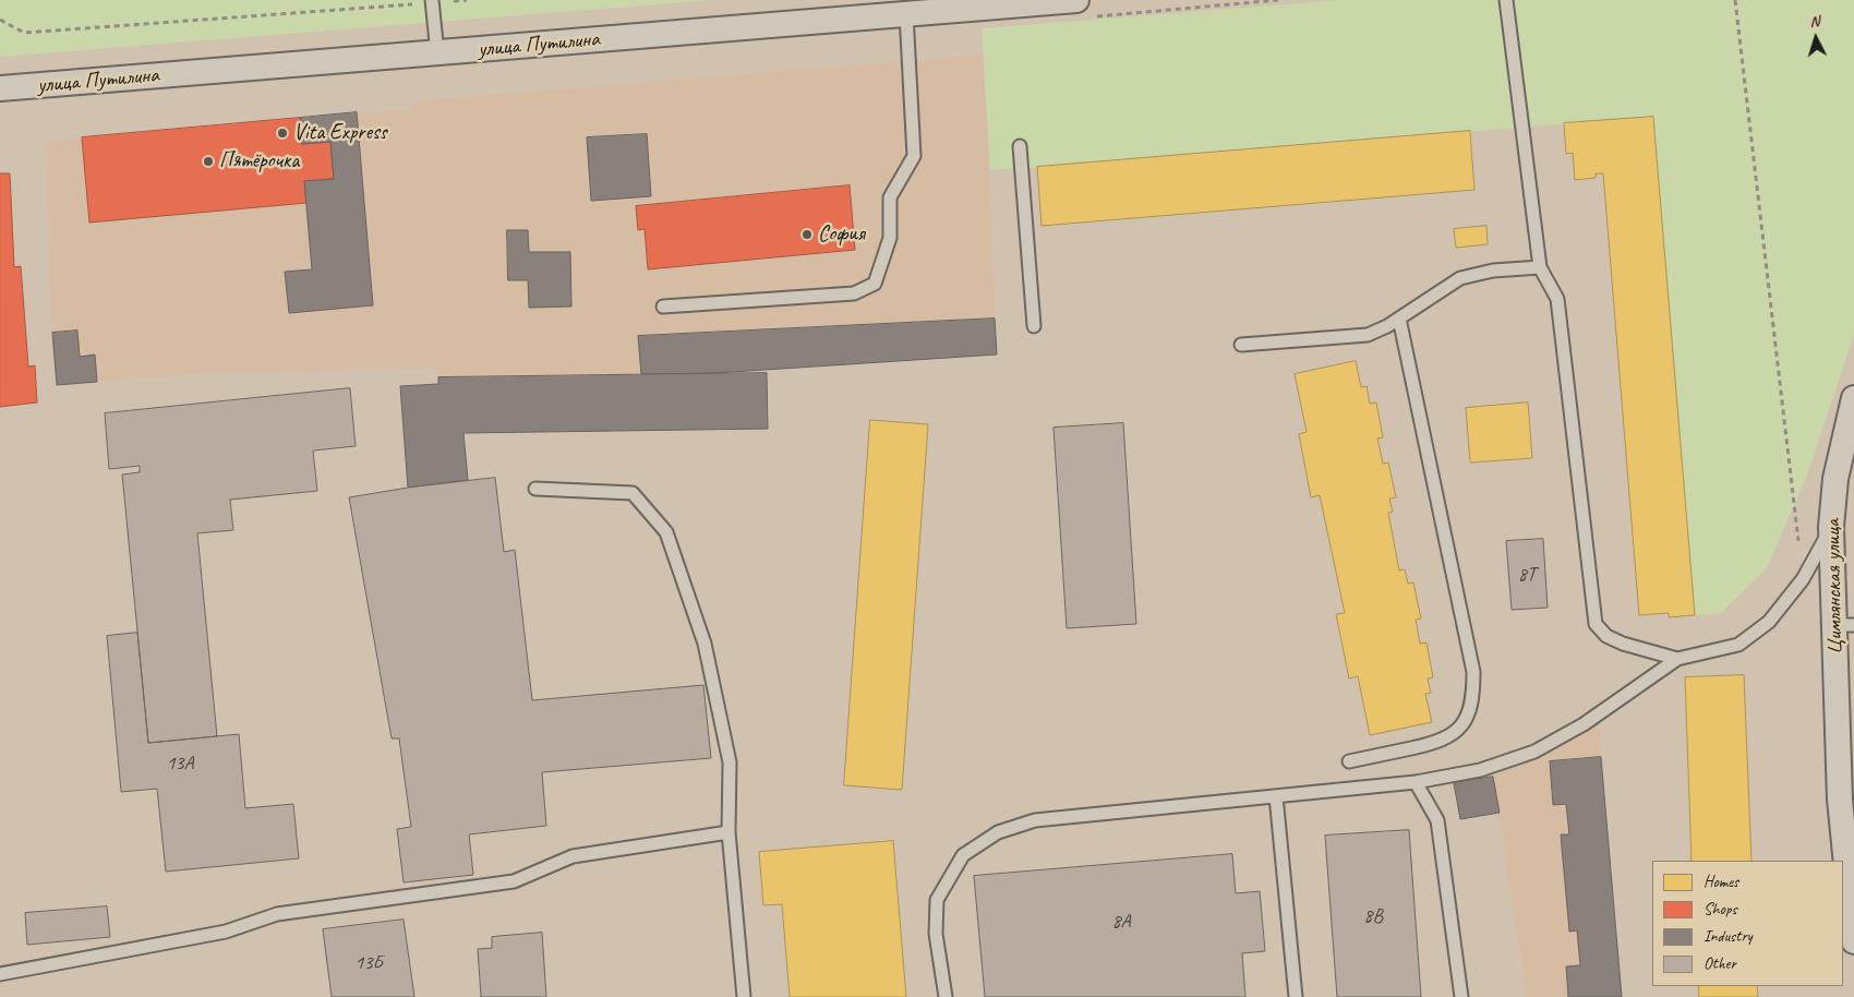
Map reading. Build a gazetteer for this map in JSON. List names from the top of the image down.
{
  "streets": {
    "street": ["улица Путилина", "Цимлянская улица"]
  },
  "places": ["Vita Express", "Пятёрочка", "София"],
  "house_numbers": [
    "8Т",
    "13А",
    "8В",
    "8А",
    "13Б"
  ],
  "legend": [
    "Homes",
    "Shops",
    "Industry",
    "Other"
  ],
  "north": "top"
}
